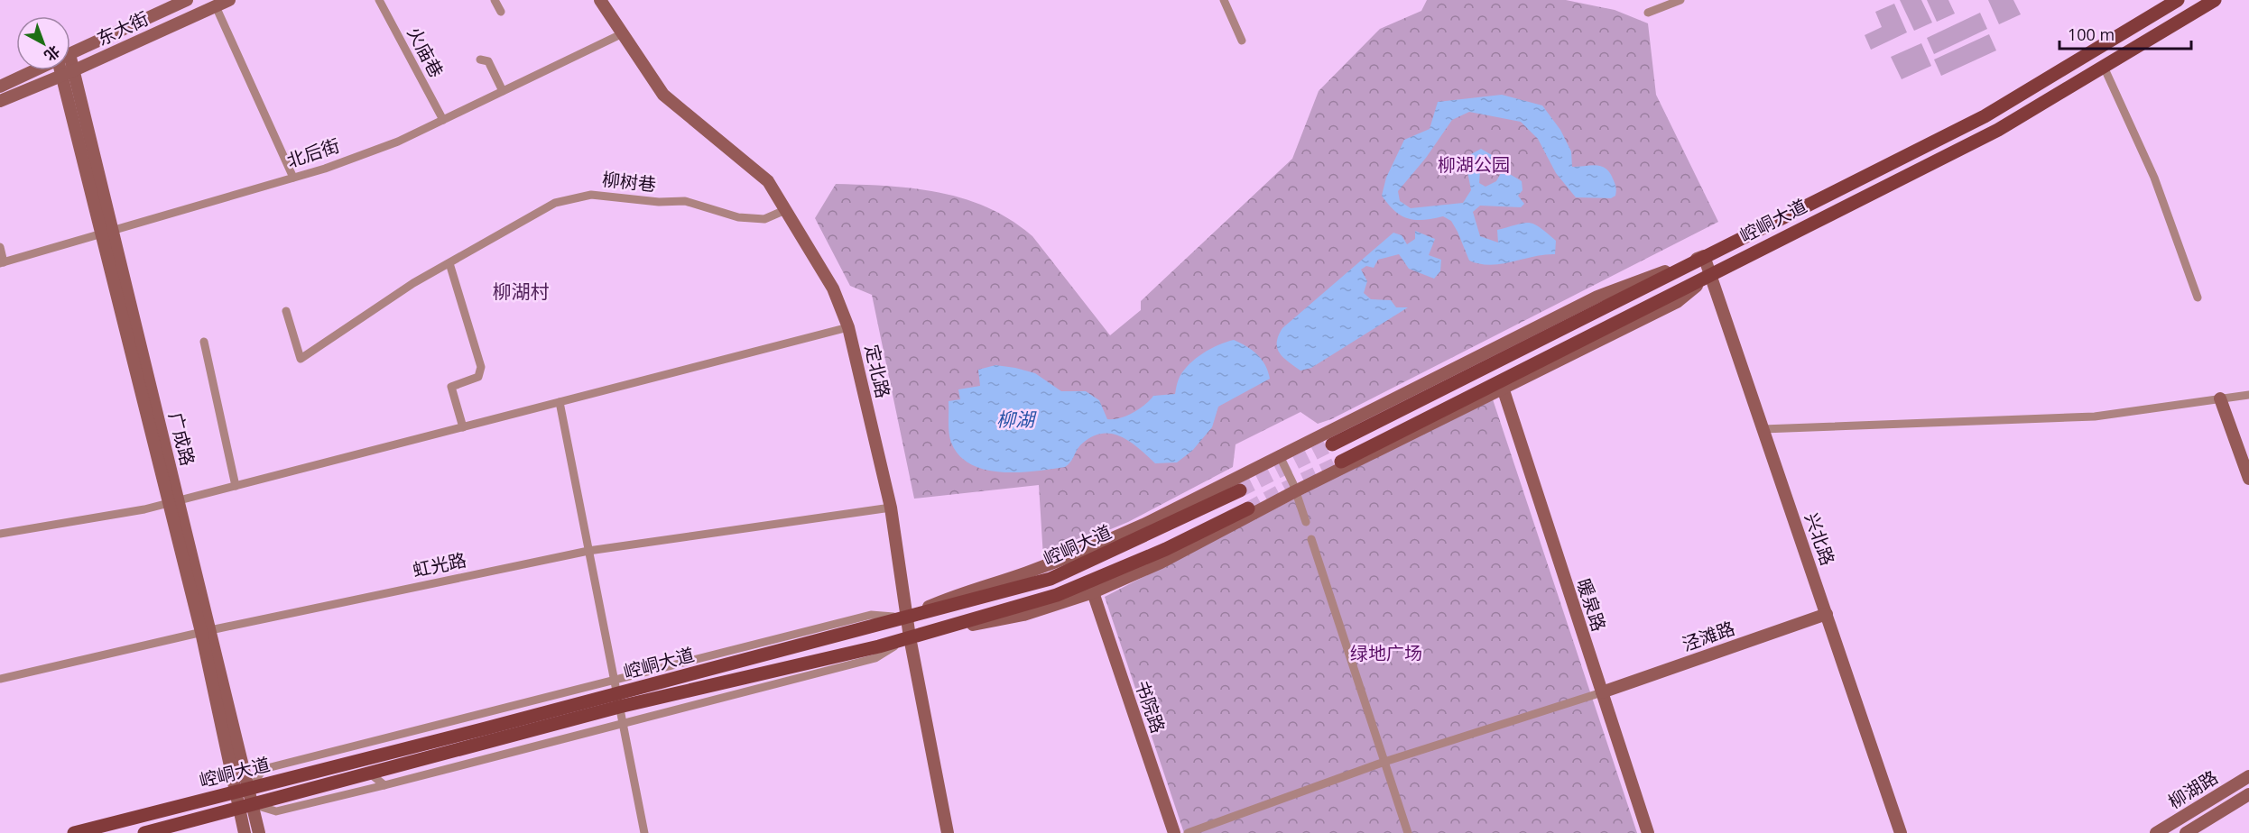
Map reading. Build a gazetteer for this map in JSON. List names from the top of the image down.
{
  "streets": {
    "main road": ["崆峒大道"],
    "street": [
      "东大街",
      "火庙巷",
      "北后街",
      "柳树巷",
      "定北路",
      "广成路",
      "兴北路",
      "虹光路",
      "暖泉路",
      "泾滩路",
      "书院路",
      "柳湖路"
    ]
  },
  "crossings": [
    ["东大街", "广成路"],
    ["火庙巷", "北后街"],
    ["北后街", "定北路"],
    ["北后街", "广成路"],
    ["柳树巷", "定北路"],
    ["崆峒大道", "定北路"],
    ["崆峒大道", "广成路"],
    ["崆峒大道", "兴北路"],
    ["定北路", "虹光路"],
    ["广成路", "虹光路"],
    ["兴北路", "泾滩路"],
    ["暖泉路", "泾滩路"]
  ],
  "districts": ["柳湖村"],
  "water": ["柳湖"],
  "parks": ["柳湖公园", "绿地广场"],
  "scale_bar": "100 m",
  "north": "bottom right"
}
